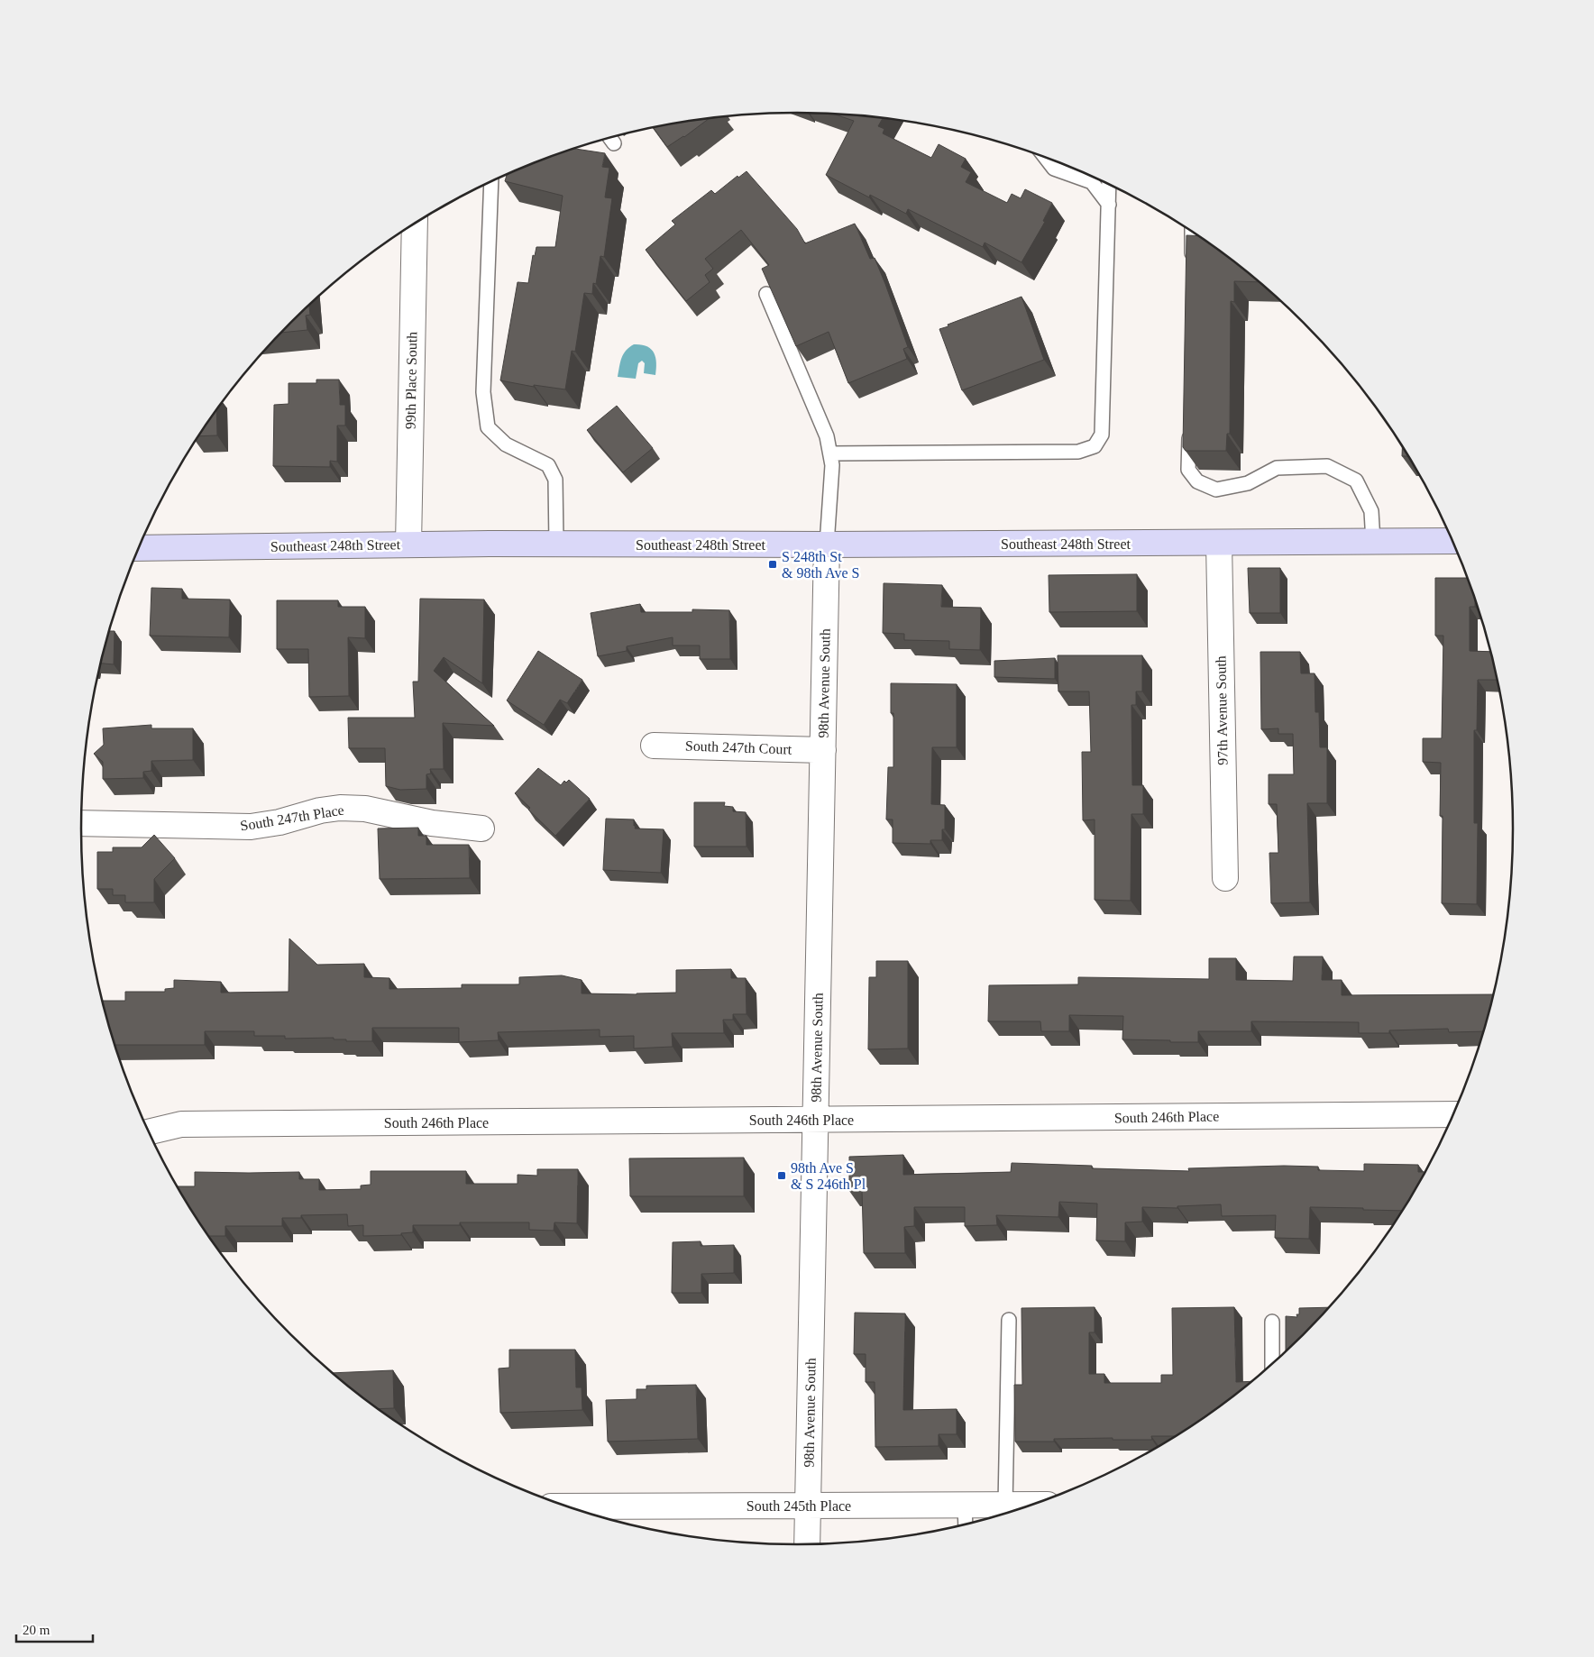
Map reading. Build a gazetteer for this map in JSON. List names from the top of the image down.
{
  "streets": {
    "street": [
      "99th Place South",
      "Southeast 248th Street",
      "98th Avenue South",
      "97th Avenue South",
      "South 247th Court",
      "South 247th Place",
      "South 246th Place",
      "South 245th Place"
    ]
  },
  "crossings": [
    ["99th Place South", "Southeast 248th Street"],
    ["Southeast 248th Street", "98th Avenue South"],
    ["Southeast 248th Street", "97th Avenue South"],
    ["98th Avenue South", "South 247th Court"],
    ["98th Avenue South", "South 246th Place"],
    ["98th Avenue South", "South 245th Place"]
  ],
  "places": {
    "transit": ["S 248th St & 98th Ave S", "98th Ave S & S 246th Pl"]
  },
  "scale_bar": "20 m"
}
